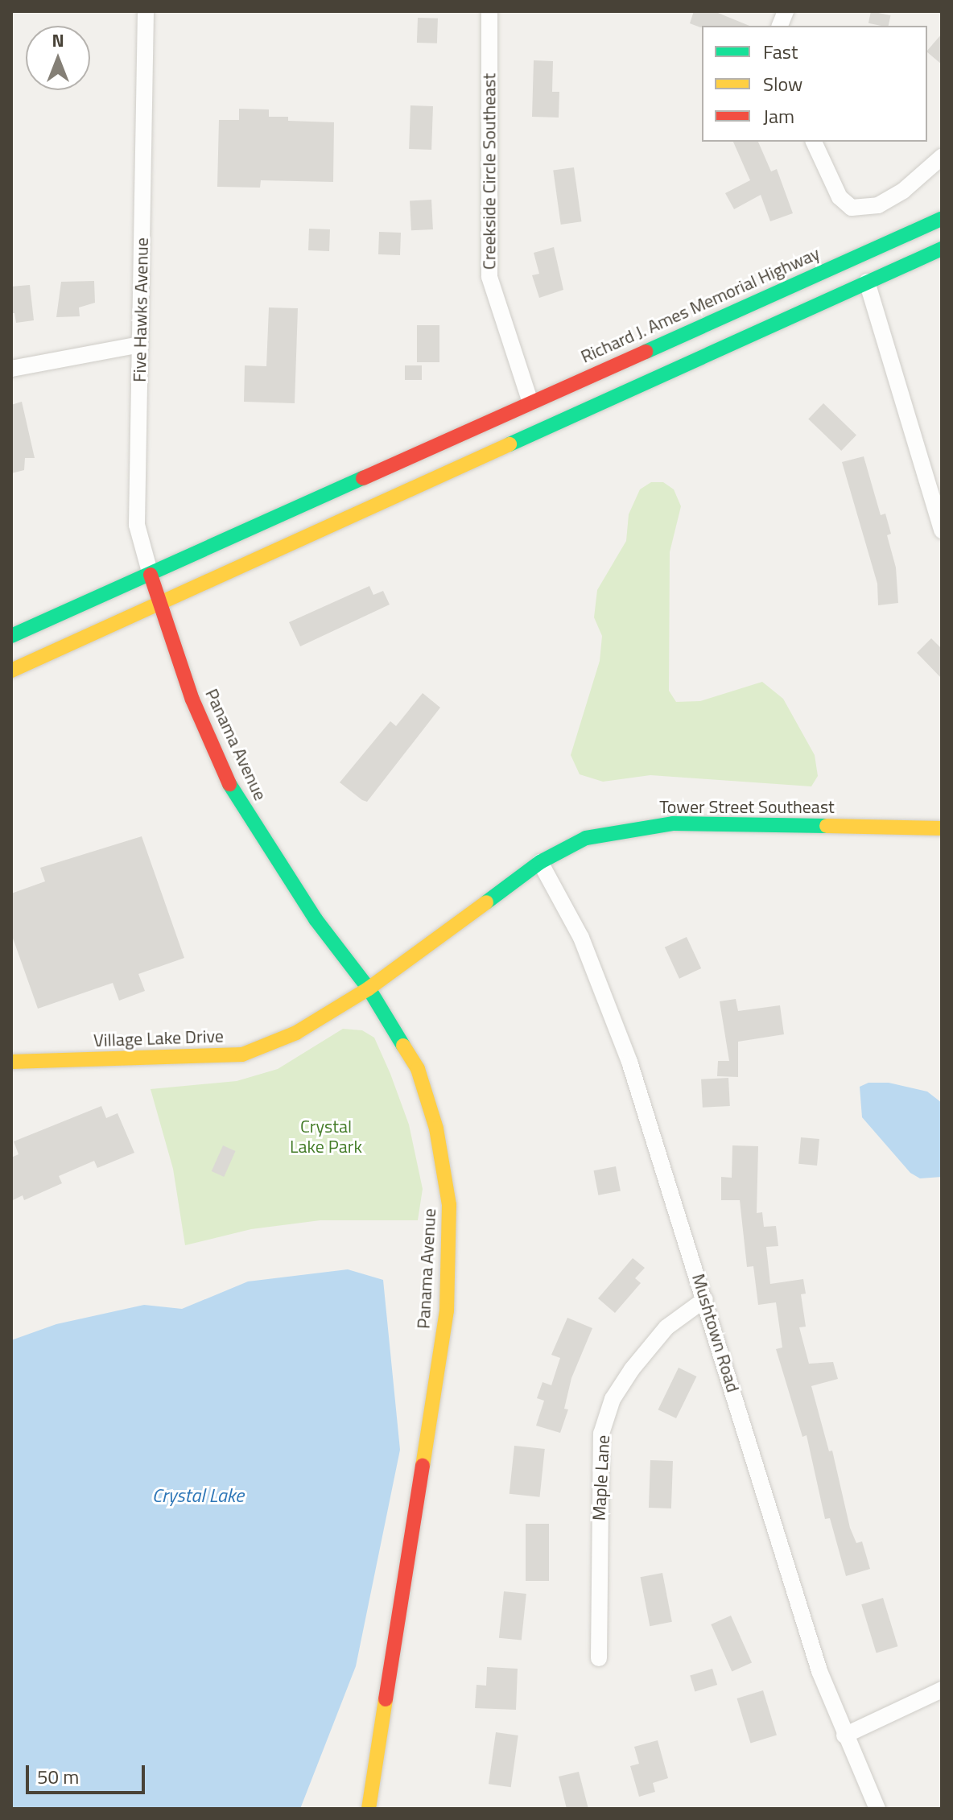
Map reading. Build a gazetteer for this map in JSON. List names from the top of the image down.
{
  "streets": {
    "main road": [
      "Richard J. Ames Memorial Highway",
      "Five Hawks Avenue",
      "Panama Avenue",
      "Tower Street Southeast",
      "Village Lake Drive"
    ],
    "street": ["Creekside Circle Southeast", "Mushtown Road", "Maple Lane"]
  },
  "crossings": [
    ["Creekside Circle Southeast", "Richard J. Ames Memorial Highway"],
    ["Richard J. Ames Memorial Highway", "Five Hawks Avenue"],
    ["Five Hawks Avenue", "Panama Avenue"],
    ["Panama Avenue", "Tower Street Southeast"],
    ["Panama Avenue", "Village Lake Drive"],
    ["Tower Street Southeast", "Village Lake Drive"],
    ["Tower Street Southeast", "Mushtown Road"],
    ["Mushtown Road", "Maple Lane"]
  ],
  "water": ["Crystal Lake"],
  "parks": ["Crystal Lake Park"],
  "legend": ["Fast", "Slow", "Jam"],
  "scale_bar": "50 m",
  "north": "top"
}
